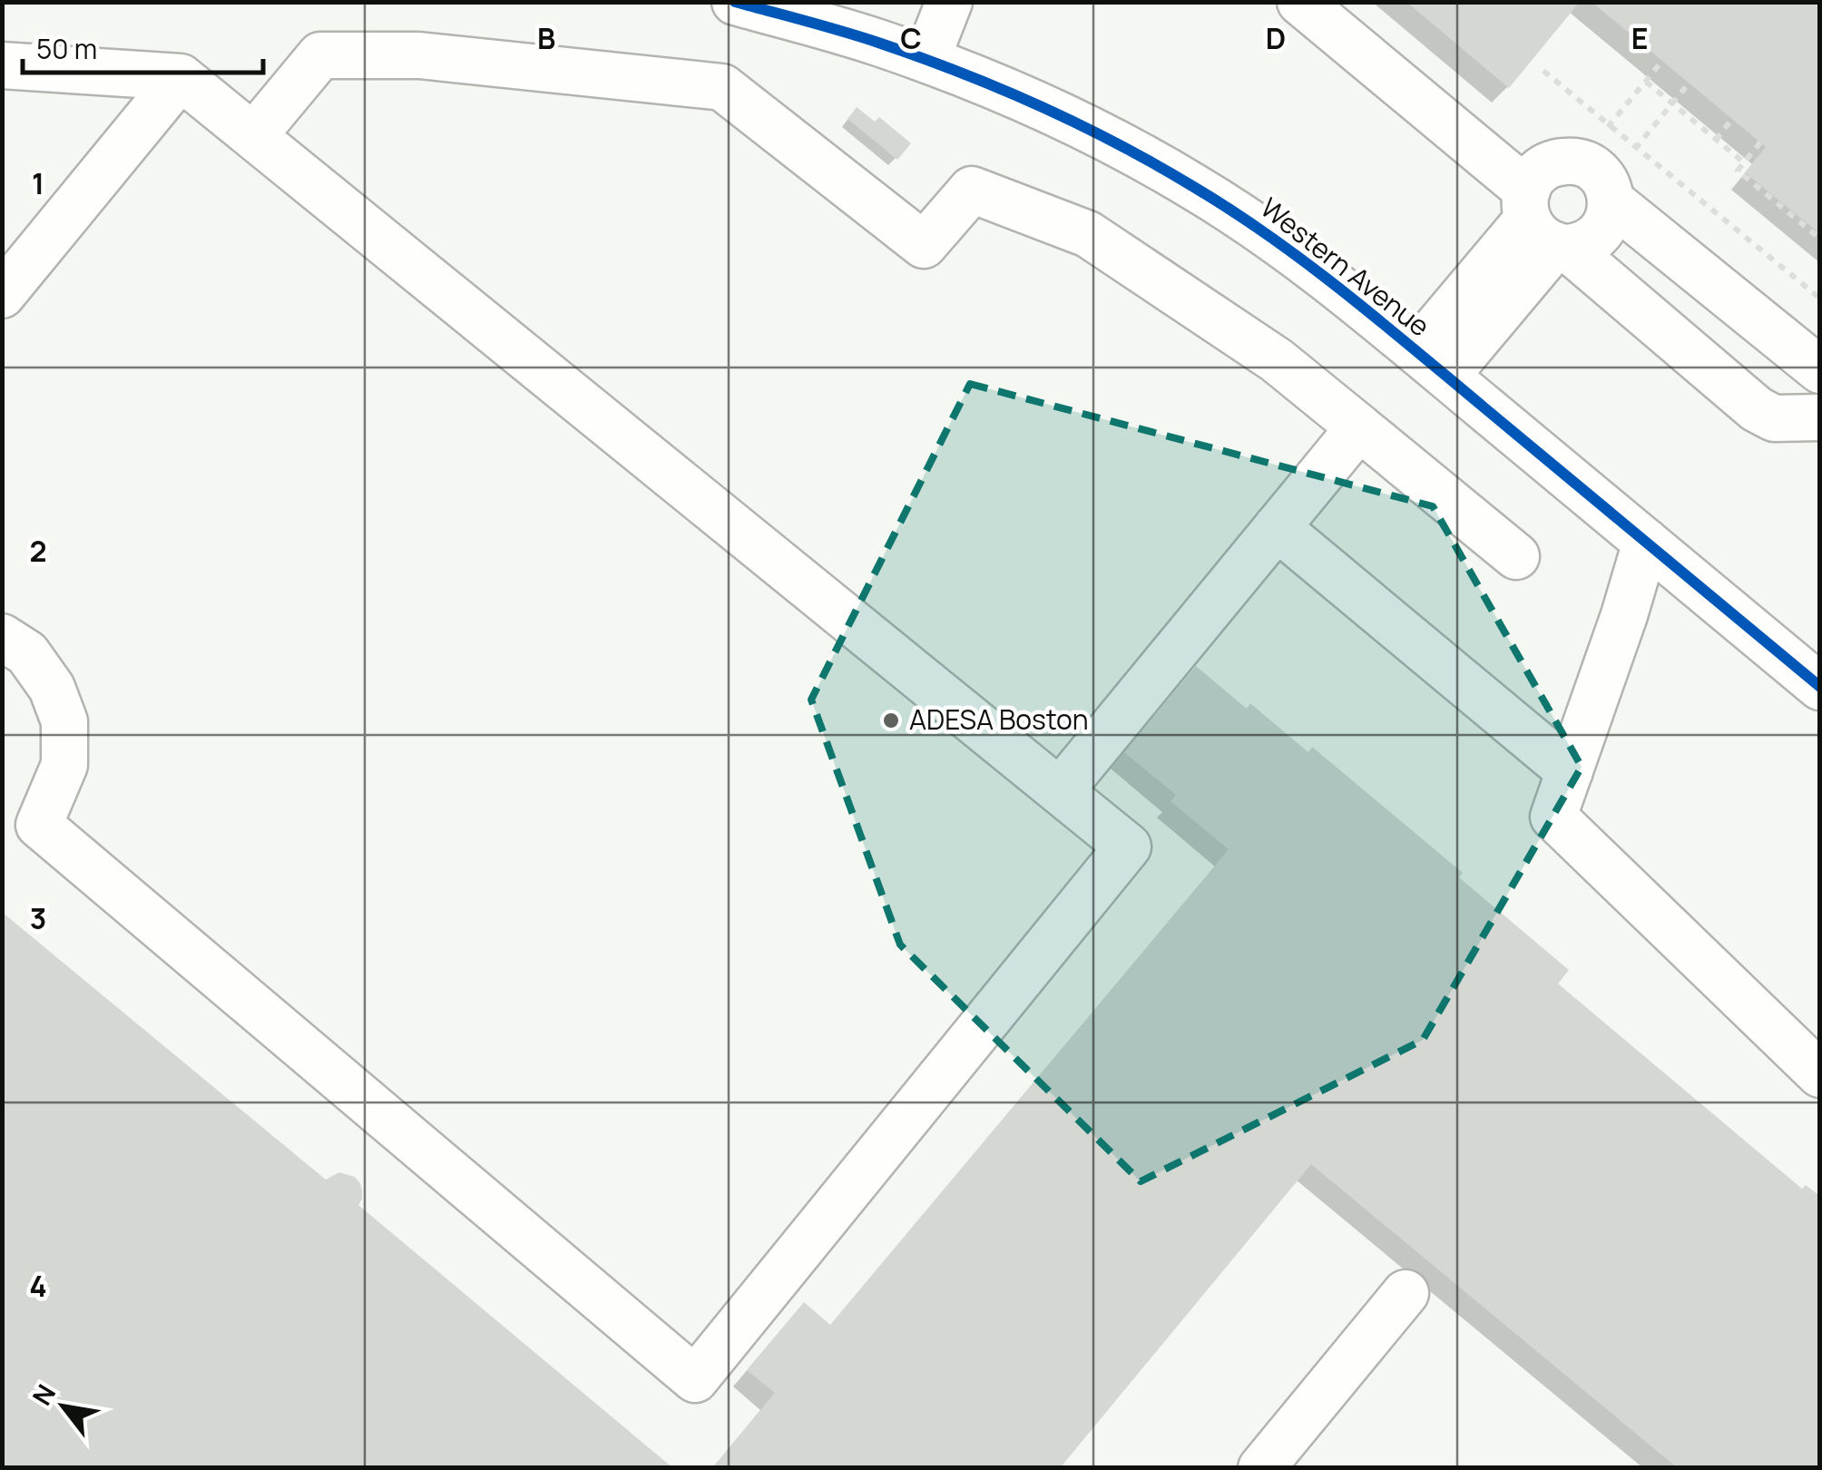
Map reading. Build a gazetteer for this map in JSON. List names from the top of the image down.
{
  "streets": {
    "street": ["Western Avenue"]
  },
  "places": ["ADESA Boston"],
  "scale_bar": "50 m",
  "north": "top left",
  "grid": {
    "columns": [
      "B",
      "C",
      "D",
      "E"
    ],
    "rows": [
      "1",
      "2",
      "3",
      "4"
    ]
  }
}
